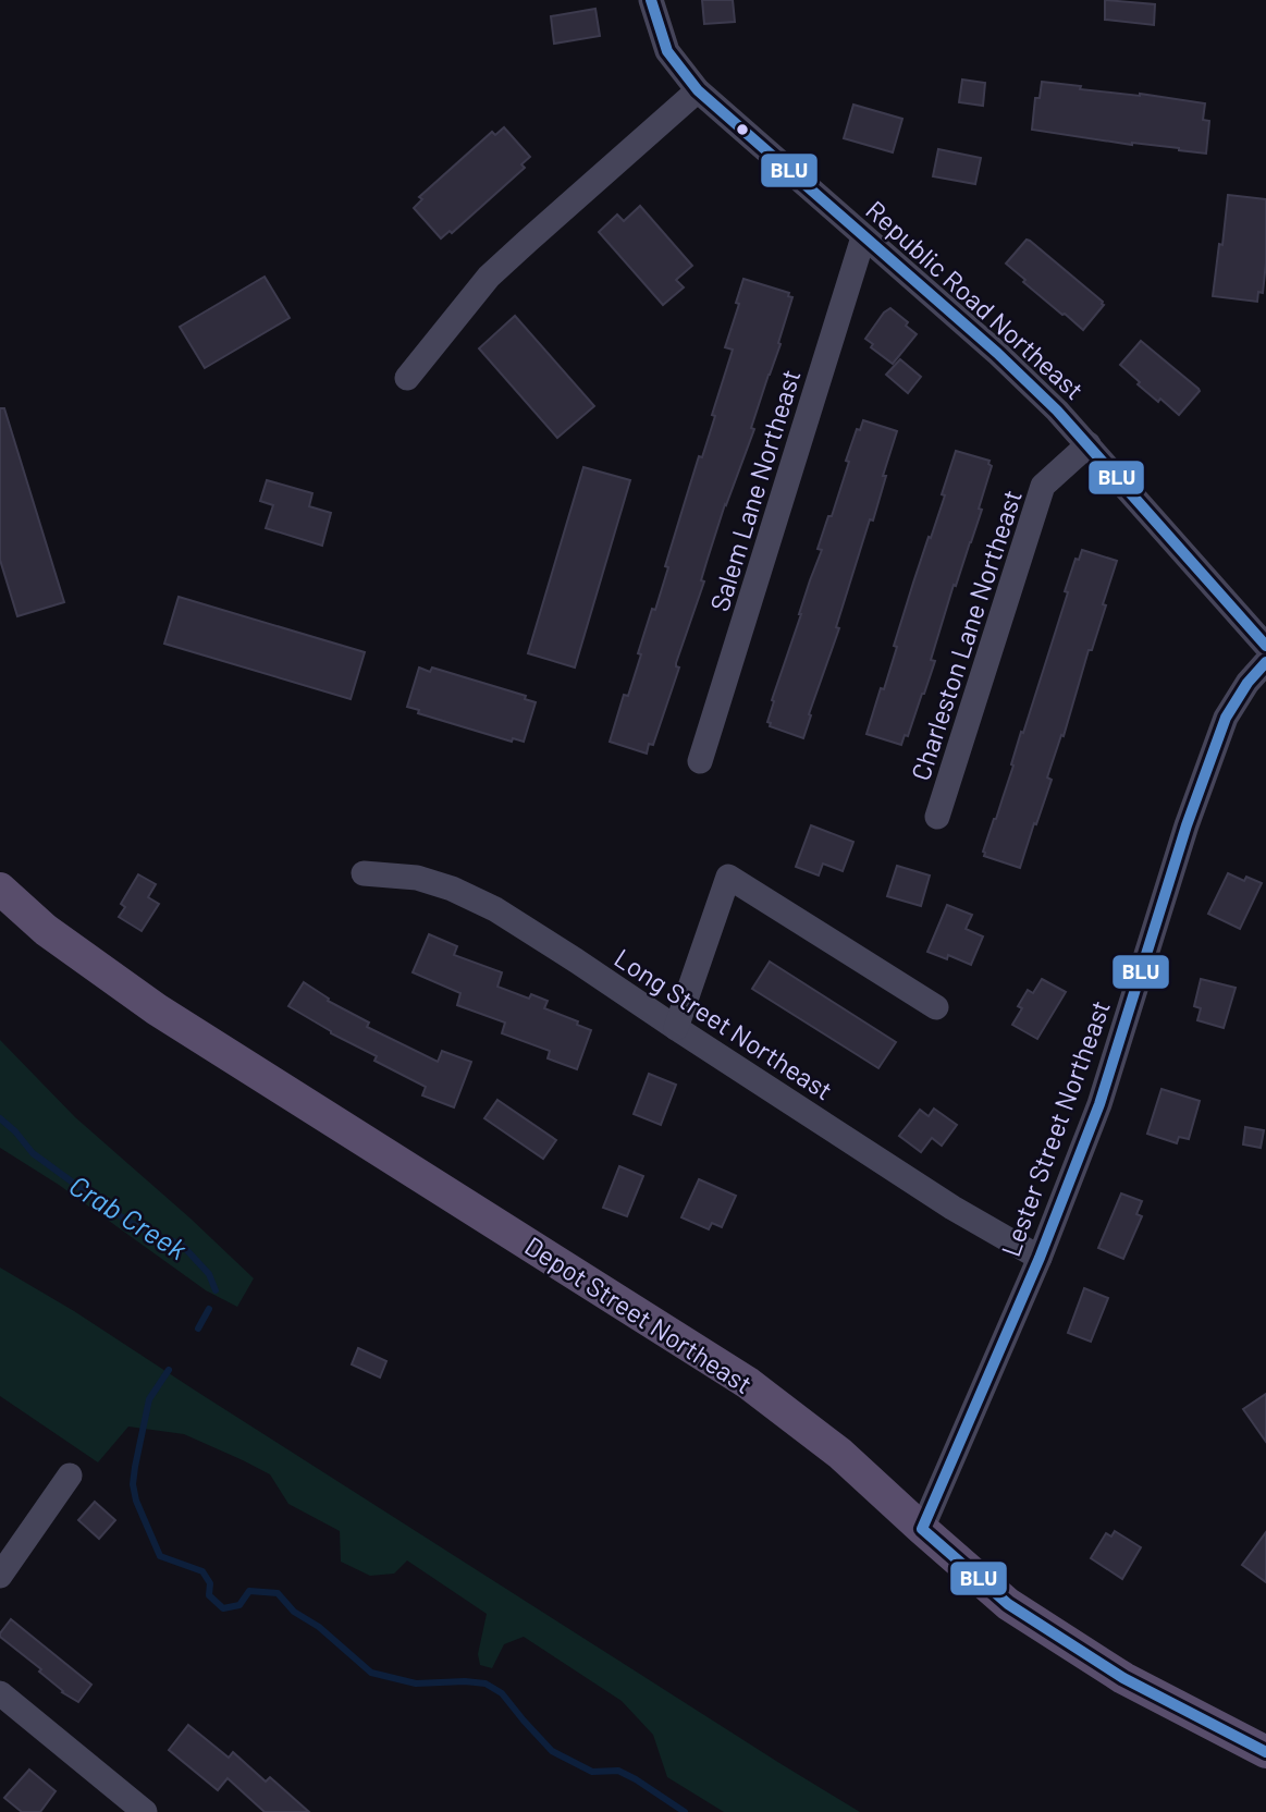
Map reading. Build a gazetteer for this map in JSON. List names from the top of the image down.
{
  "streets": {
    "main road": ["Depot Street Northeast"],
    "street": [
      "Republic Road Northeast",
      "Salem Lane Northeast",
      "Charleston Lane Northeast",
      "Long Street Northeast",
      "Lester Street Northeast"
    ]
  },
  "crossings": [
    ["Republic Road Northeast", "Salem Lane Northeast"],
    ["Republic Road Northeast", "Charleston Lane Northeast"],
    ["Long Street Northeast", "Lester Street Northeast"],
    ["Lester Street Northeast", "Depot Street Northeast"]
  ],
  "water": ["Crab Creek"],
  "lines": ["transit line BLU"]
}
